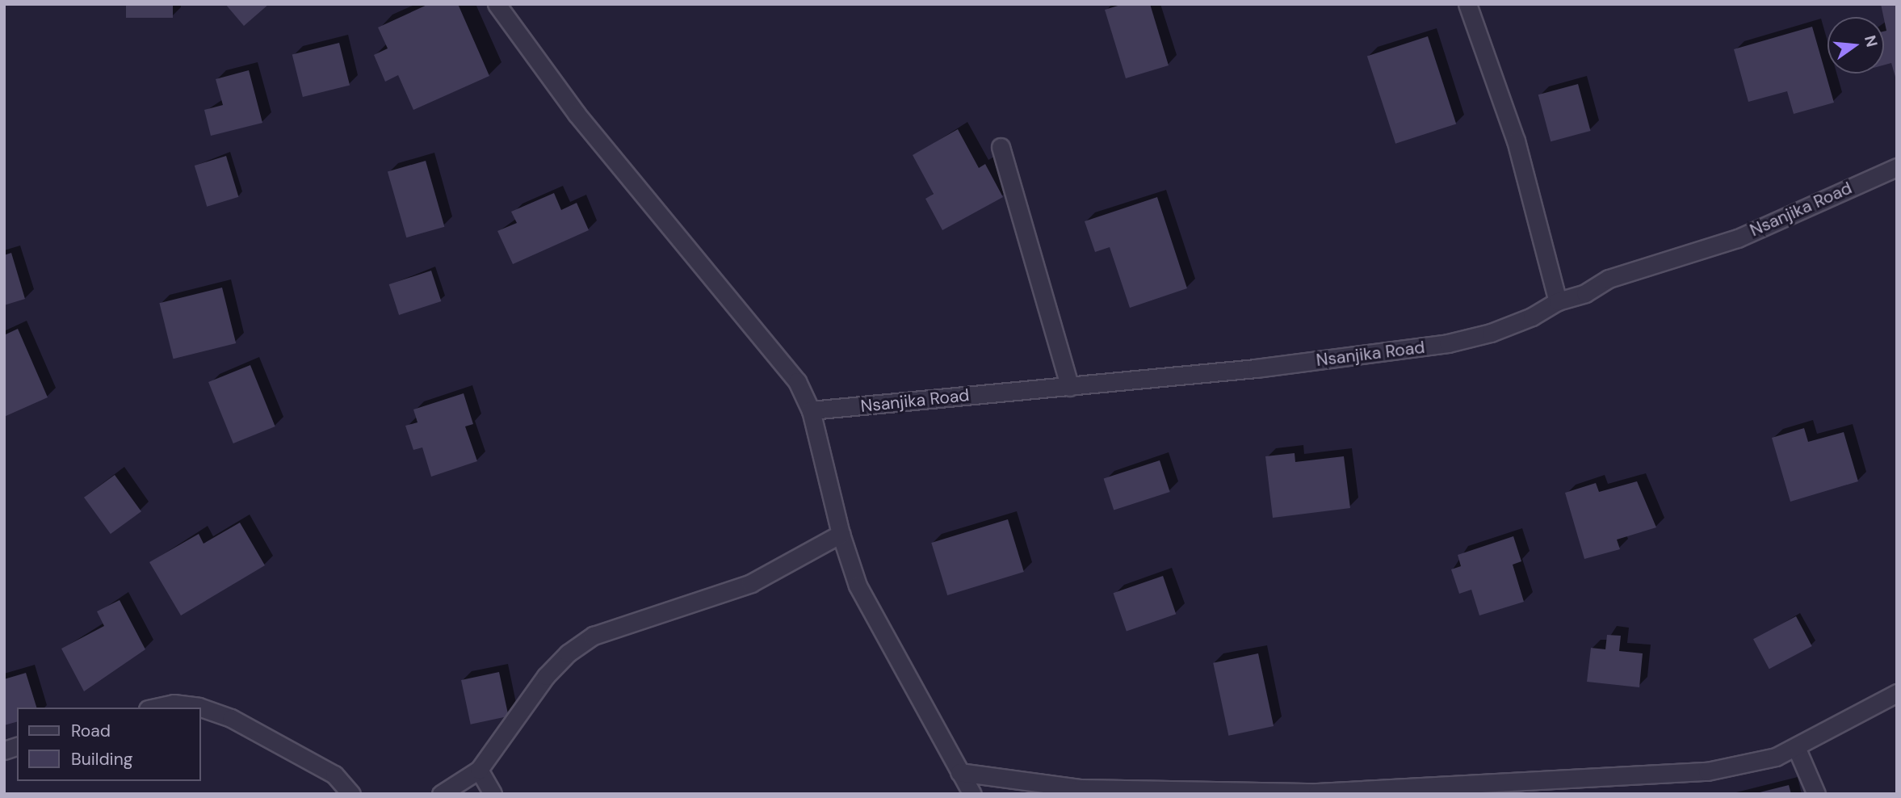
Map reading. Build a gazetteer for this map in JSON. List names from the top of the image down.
{
  "streets": {
    "street": ["Nsanjika Road"]
  },
  "legend": ["Road", "Building"],
  "north": "right"
}
